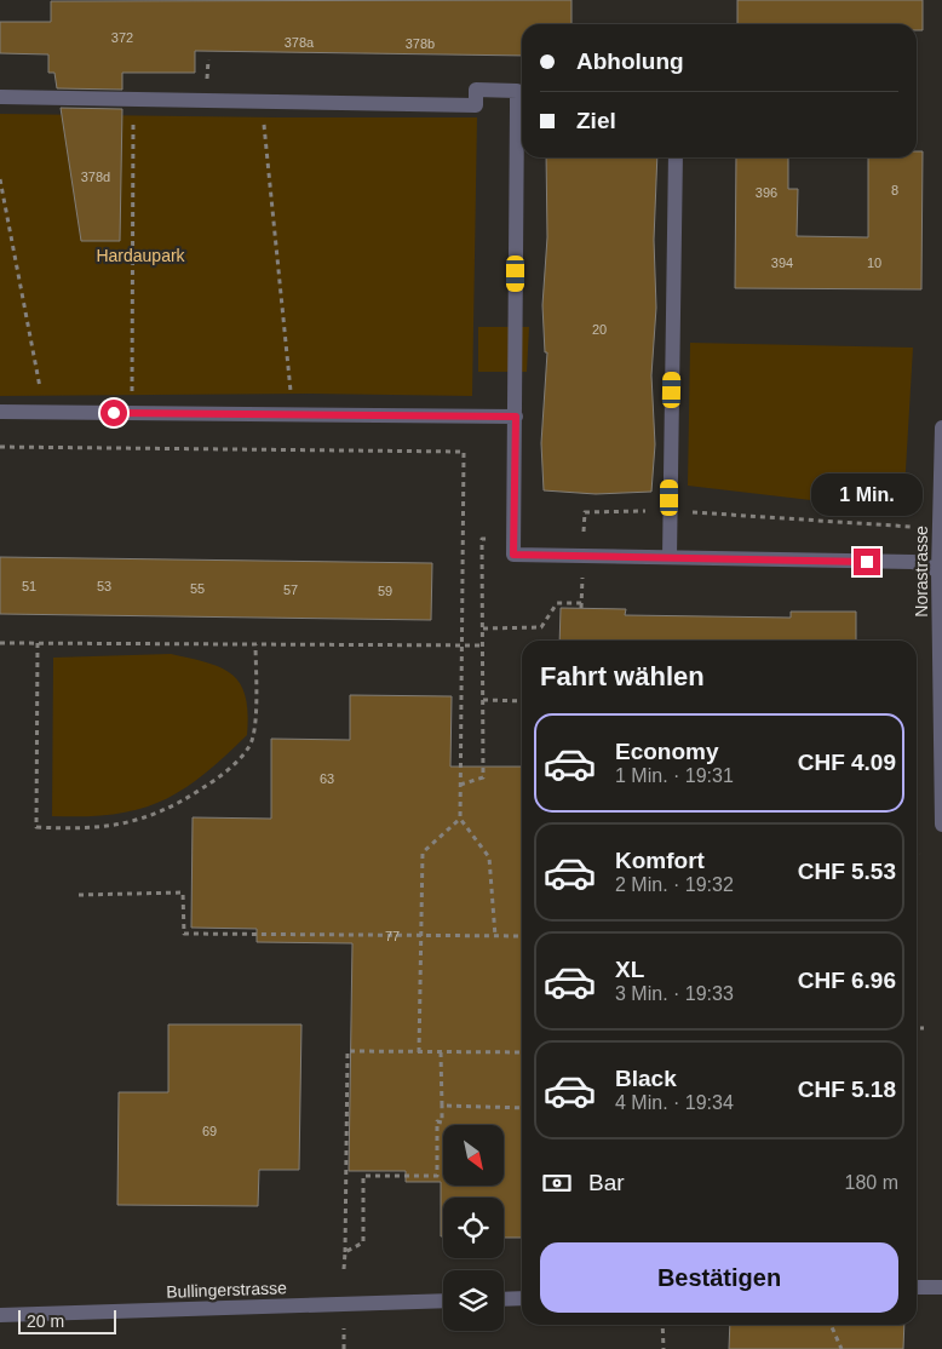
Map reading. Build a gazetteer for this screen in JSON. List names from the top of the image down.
{
  "streets": {
    "street": ["Norastrasse", "Bullingerstrasse"]
  },
  "parks": ["Hardaupark"],
  "house_numbers": [
    "372",
    "378a",
    "378b",
    "378d",
    "8",
    "396",
    "394",
    "10",
    "20",
    "51",
    "53",
    "55",
    "57",
    "59",
    "63",
    "77",
    "69"
  ],
  "scale_bar": "20 m",
  "north": "bottom right",
  "page": {
    "banner": ["Abholung", "Ziel"],
    "bubble": "1 Min.",
    "heading": "Fahrt wählen",
    "list": [
      {
        "name": "Economy",
        "note": "1 Min. · 19:31",
        "value": "CHF 4.09"
      },
      {
        "name": "Komfort",
        "note": "2 Min. · 19:32",
        "value": "CHF 5.53"
      },
      {
        "name": "XL",
        "note": "3 Min. · 19:33",
        "value": "CHF 6.96"
      },
      {
        "name": "Black",
        "note": "4 Min. · 19:34",
        "value": "CHF 5.18"
      }
    ],
    "pay": ["Bar", "180 m"],
    "buttons": "Bestätigen",
    "scale": "20 m"
  }
}
